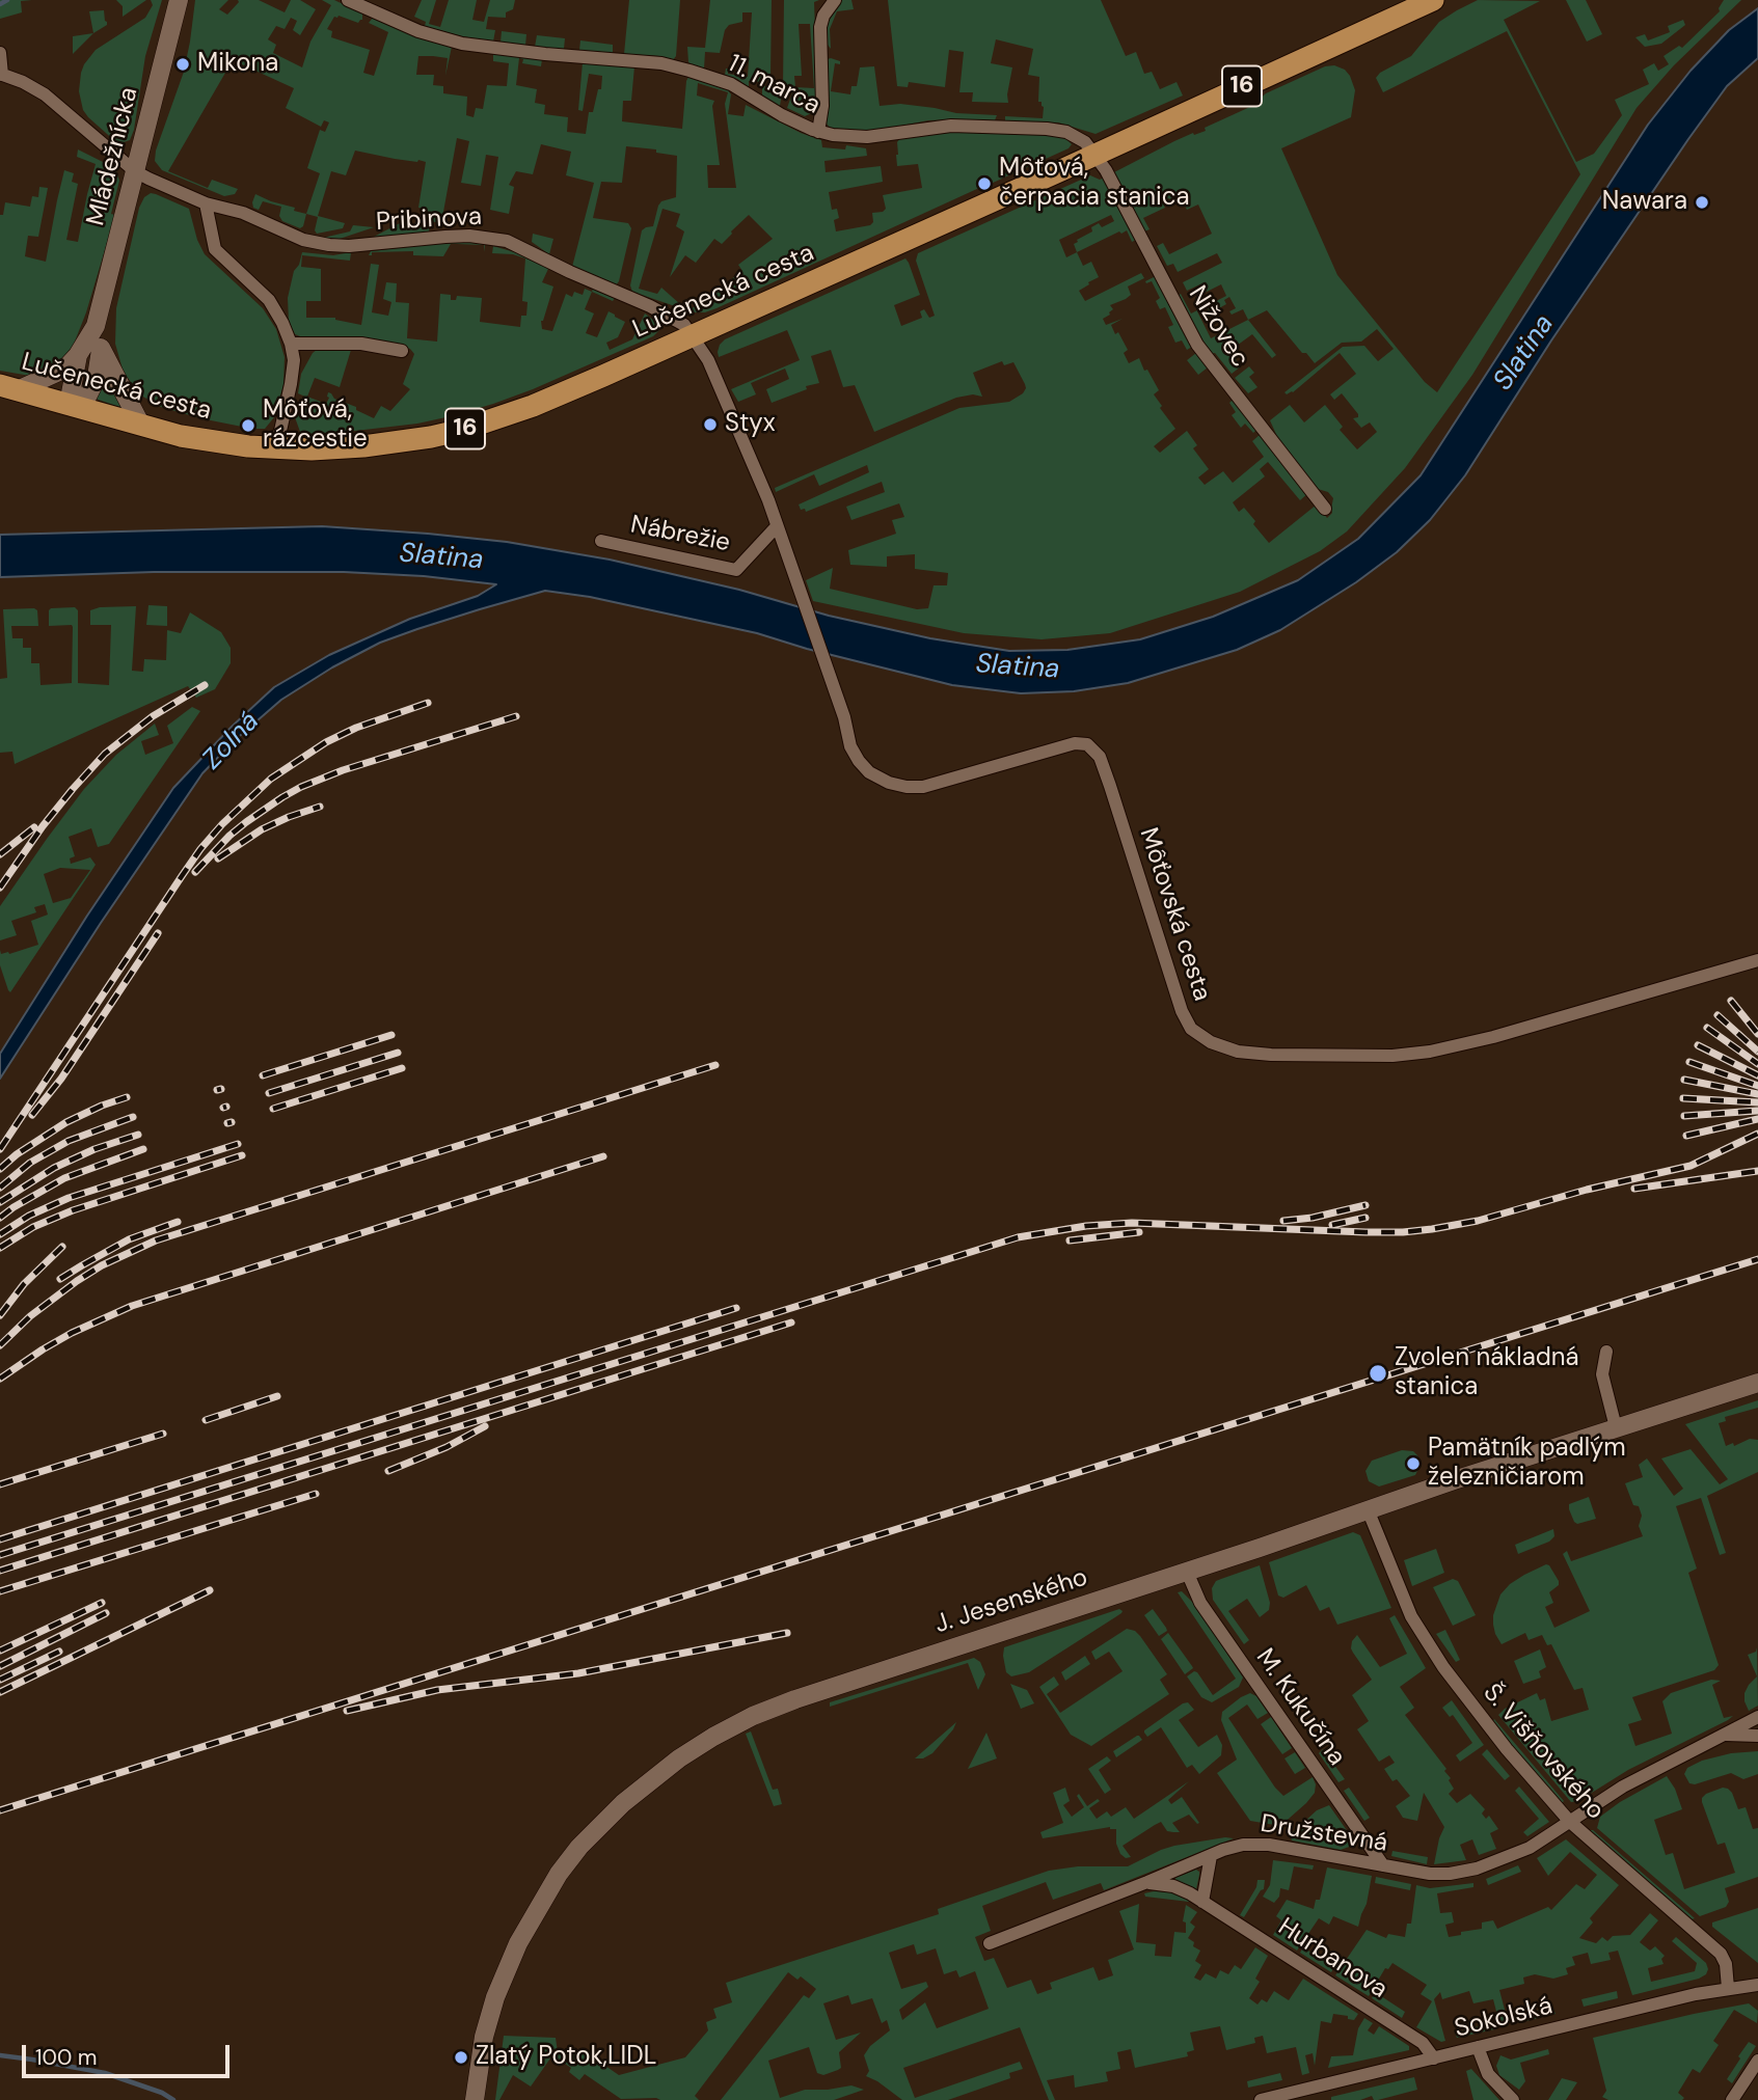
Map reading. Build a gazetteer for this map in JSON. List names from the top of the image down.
{
  "streets": {
    "main road": ["16", "Lučenecká cesta"],
    "street": [
      "11. marca",
      "Mládežnícka",
      "Pribinova",
      "Nižovec",
      "Nábrežie",
      "Môťovská cesta",
      "J. Jesenského",
      "M. Kukučína",
      "Š. Višňovského",
      "Družstevná",
      "Hurbanova",
      "Sokolská"
    ]
  },
  "crossings": [
    ["11. marca", "Lučenecká cesta"],
    ["11. marca", "Nižovec"],
    ["Mládežnícka", "Pribinova"],
    ["Pribinova", "Lučenecká cesta"],
    ["Pribinova", "Nábrežie"],
    ["Pribinova", "Môťovská cesta"],
    ["Lučenecká cesta", "Nižovec"],
    ["J. Jesenského", "M. Kukučína"],
    ["J. Jesenského", "Š. Višňovského"],
    ["M. Kukučína", "Družstevná"],
    ["Š. Višňovského", "Družstevná"],
    ["Š. Višňovského", "Sokolská"],
    ["Družstevná", "Hurbanova"],
    ["Hurbanova", "Sokolská"]
  ],
  "water": ["Slatina", "Zolná"],
  "places": [
    "Mikona",
    "Môťová, čerpacia stanica",
    "Nawara",
    "Styx",
    "Môťová, rázcestie",
    "Zvolen nákladná stanica",
    "Pamätník padlým železničiarom",
    "Zlatý Potok,LIDL"
  ],
  "scale_bar": "100 m"
}
